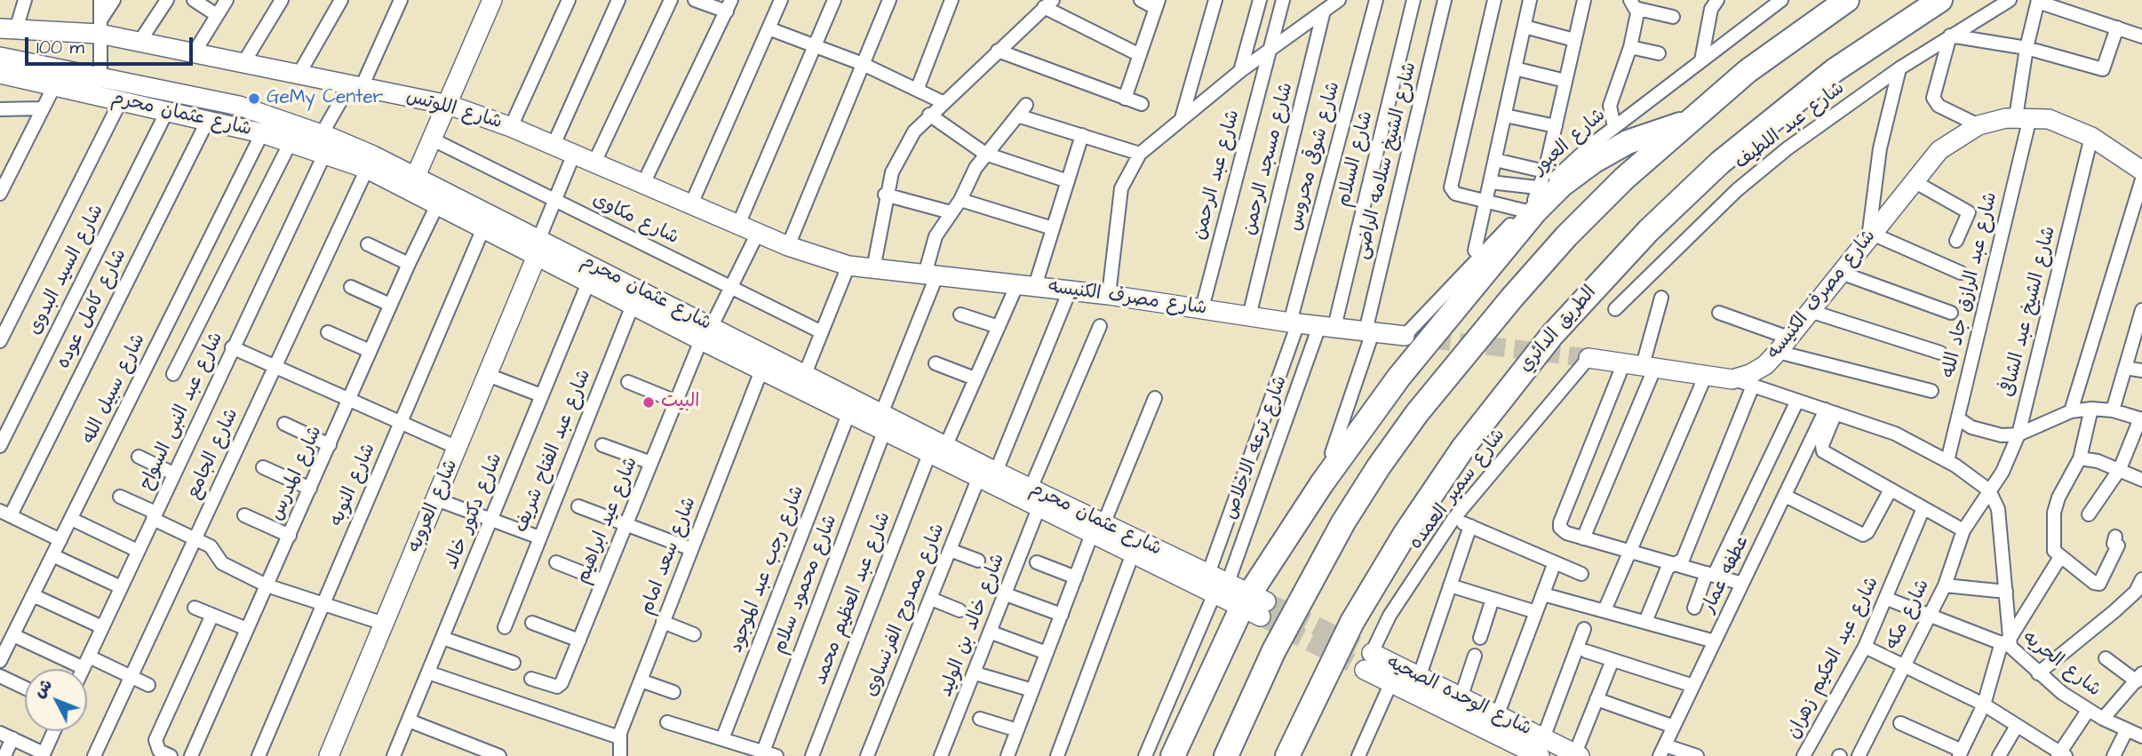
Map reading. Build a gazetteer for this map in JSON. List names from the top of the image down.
{
  "streets": {
    "highway": ["الطريق الدائري"],
    "main road": [
      "شارع اللوتس",
      "شارع عثمان محرم",
      "شارع مصرف الكنيسه",
      "شارع العروبه",
      "شارع الوحده الصحيه"
    ],
    "street": [
      "شارع عبد اللطيف",
      "شارع العبور",
      "شارع شوقى محروس",
      "شارع مسجد الرحمن",
      "شارع السلام",
      "شارع الشيخ سلامه الراضى",
      "شارع عبد الرحمن",
      "شارع مكاوى",
      "شارع السيد البدوى",
      "شارع عبد الرازق جاد الله",
      "شارع كامل عوده",
      "شارع الشيخ عبد الشافى",
      "شارع سبيل الله",
      "شارع عبد النبى السواح",
      "شارع ترعه الاخلاص",
      "شارع عبد الفتاح شريف",
      "شارع الجامع",
      "شارع المدرس",
      "شارع النوبه",
      "شارع سمير العمده",
      "شارع دكتور خالد",
      "شارع عيد ابراهيم",
      "شارع سعد امام",
      "شارع رجب عبد الموجود",
      "عطفه عمار",
      "شارع محمود سلام",
      "شارع عبد العظيم محمد",
      "شارع ممدوح الفرنساوى",
      "شارع مكه",
      "شارع خالد بن الوليد",
      "شارع عبد الحكيم زهران",
      "شارع الحريه"
    ]
  },
  "crossings": [
    ["شارع اللوتس", "شارع مصرف الكنيسه"],
    ["شارع اللوتس", "شارع عيد ابراهيم"],
    ["شارع عثمان محرم", "شارع السيد البدوى"],
    ["شارع عثمان محرم", "شارع كامل عوده"],
    ["شارع عثمان محرم", "شارع سبيل الله"],
    ["شارع عثمان محرم", "شارع عبد النبى السواح"],
    ["شارع عثمان محرم", "شارع ترعه الاخلاص"],
    ["شارع عثمان محرم", "شارع عبد الفتاح شريف"],
    ["شارع عثمان محرم", "شارع الجامع"],
    ["شارع عثمان محرم", "شارع المدرس"],
    ["شارع عثمان محرم", "شارع النوبه"],
    ["شارع عثمان محرم", "شارع العروبه"],
    ["شارع عثمان محرم", "شارع دكتور خالد"],
    ["شارع عثمان محرم", "شارع عيد ابراهيم"],
    ["شارع عثمان محرم", "شارع سعد امام"],
    ["شارع عثمان محرم", "شارع رجب عبد الموجود"],
    ["شارع عثمان محرم", "شارع محمود سلام"],
    ["شارع عثمان محرم", "شارع عبد العظيم محمد"],
    ["شارع عثمان محرم", "شارع ممدوح الفرنساوى"],
    ["شارع عثمان محرم", "شارع خالد بن الوليد"],
    ["شارع العبور", "شارع مصرف الكنيسه"],
    ["شارع شوقى محروس", "شارع مصرف الكنيسه"],
    ["شارع شوقى محروس", "شارع ترعه الاخلاص"],
    ["شارع مسجد الرحمن", "شارع مصرف الكنيسه"],
    ["شارع السلام", "شارع مصرف الكنيسه"],
    ["شارع السلام", "شارع ترعه الاخلاص"],
    ["شارع الشيخ سلامه الراضى", "شارع مصرف الكنيسه"],
    ["شارع عبد الرحمن", "شارع مصرف الكنيسه"],
    ["شارع مكاوى", "شارع عيد ابراهيم"],
    ["شارع عبد الرازق جاد الله", "شارع مصرف الكنيسه"],
    ["شارع مصرف الكنيسه", "شارع ترعه الاخلاص"],
    ["شارع مصرف الكنيسه", "شارع محمود سلام"],
    ["شارع مصرف الكنيسه", "شارع عبد العظيم محمد"],
    ["شارع مصرف الكنيسه", "شارع ممدوح الفرنساوى"],
    ["شارع الشيخ عبد الشافى", "شارع مكه"],
    ["شارع سمير العمده", "شارع الوحده الصحيه"],
    ["شارع مكه", "شارع الحريه"],
    ["شارع عبد الحكيم زهران", "شارع الحريه"]
  ],
  "places": ["GeMy Center", "البيت"],
  "scale_bar": "100 m",
  "north": "top left"
}
